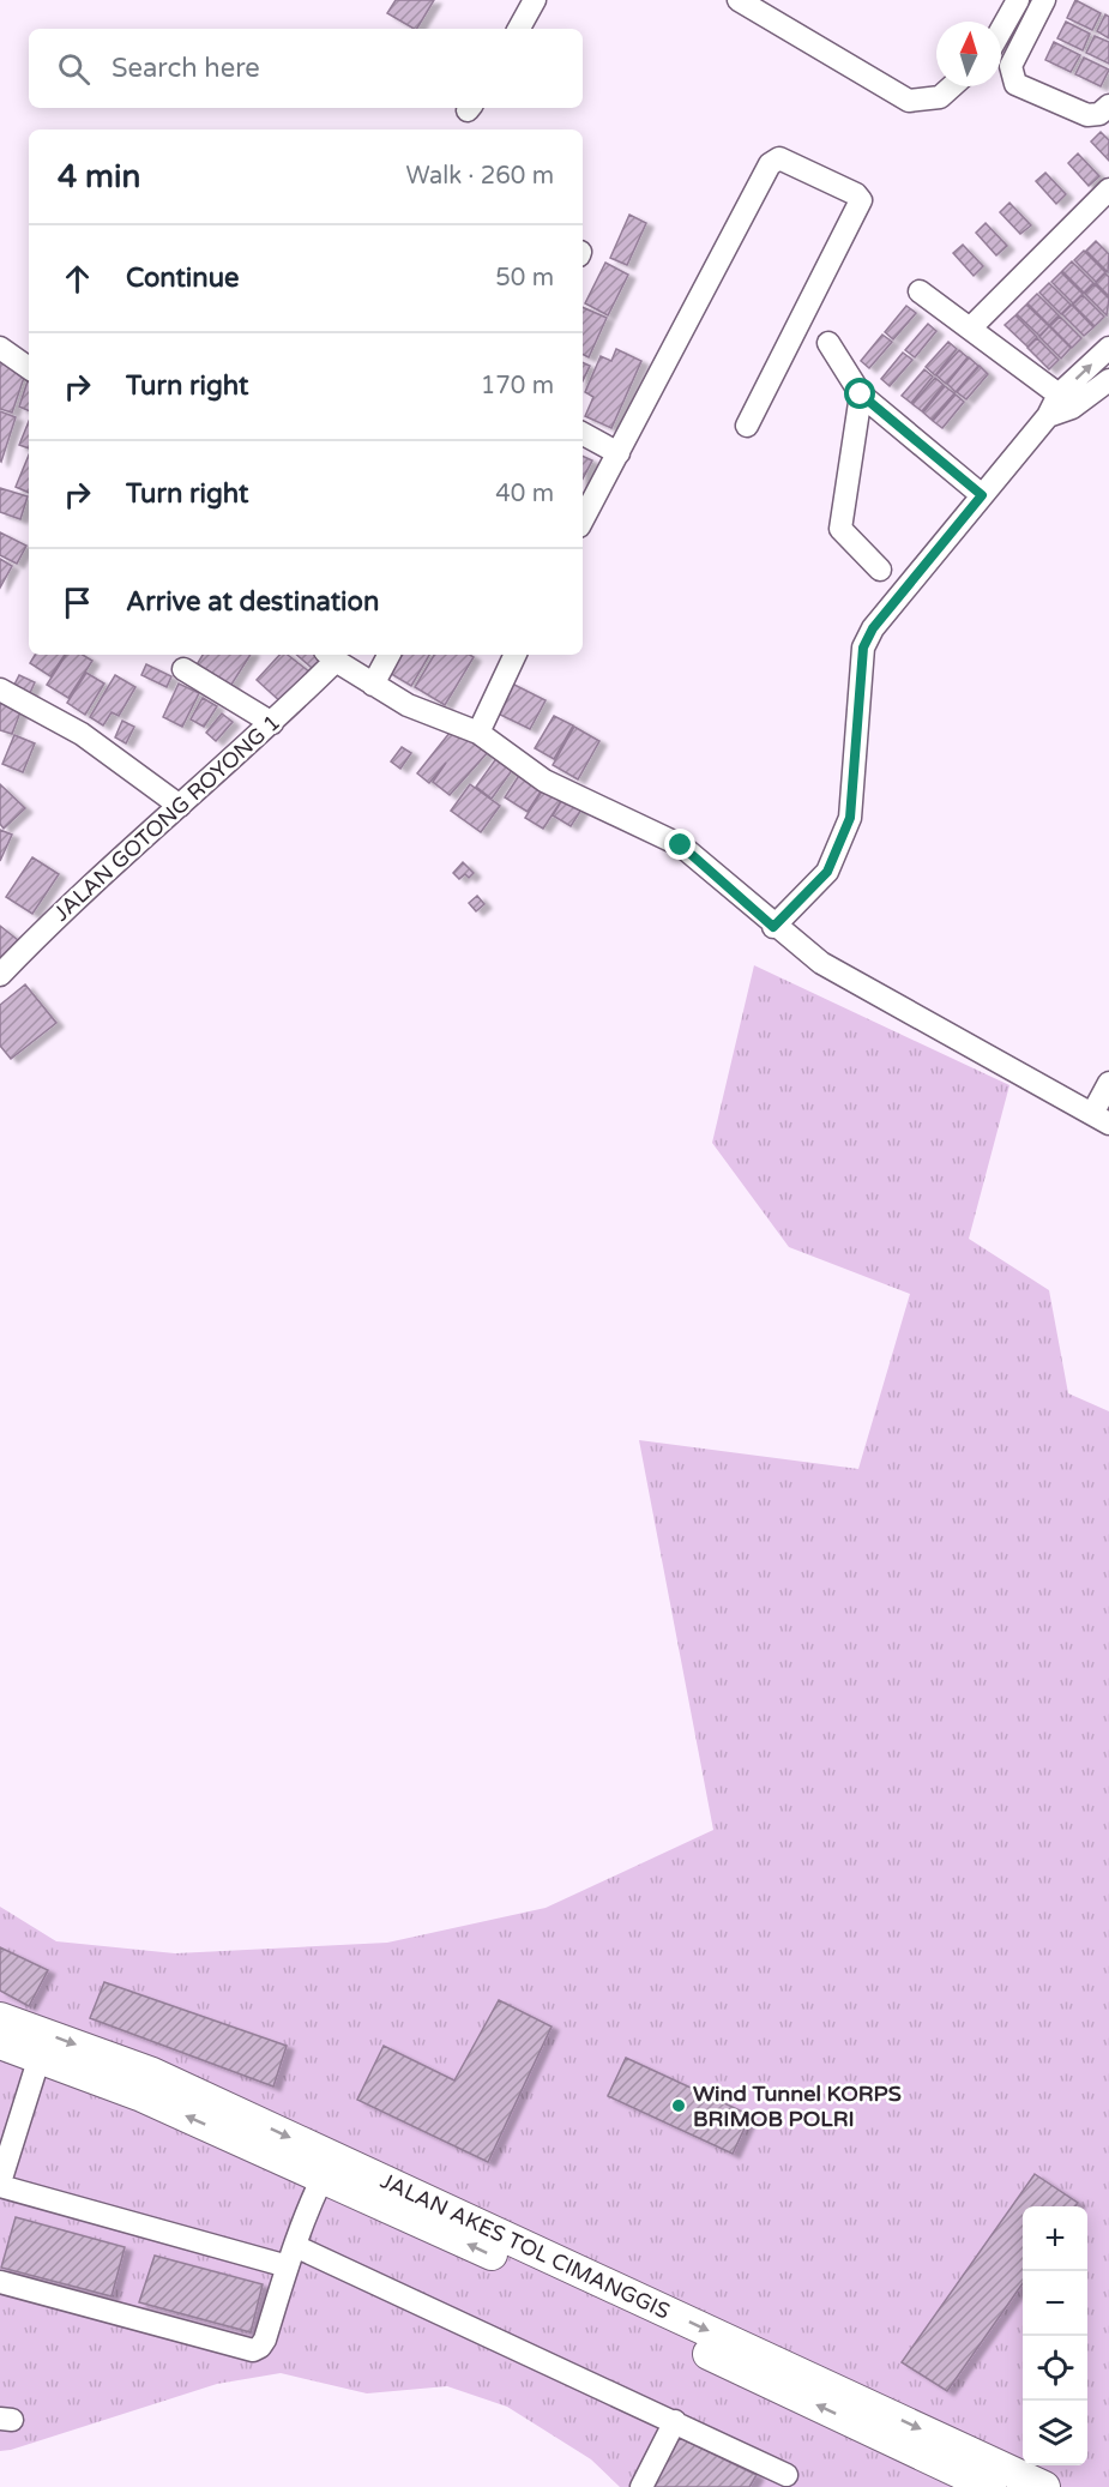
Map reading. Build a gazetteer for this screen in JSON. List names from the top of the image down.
{
  "streets": {
    "main road": ["JALAN AKES TOL CIMANGGIS"],
    "street": ["JALAN GOTONG ROYONG 1"]
  },
  "places": ["Wind Tunnel KORPS BRIMOB POLRI"],
  "north": "top",
  "page": {
    "search": "Search here",
    "heading": ["4 min", "Walk · 260 m"],
    "list": [
      ["Continue", "50 m"],
      ["Turn right", "170 m"],
      ["Turn right", "40 m"],
      "Arrive at destination"
    ],
    "map_buttons": ["+", "−"]
  }
}
